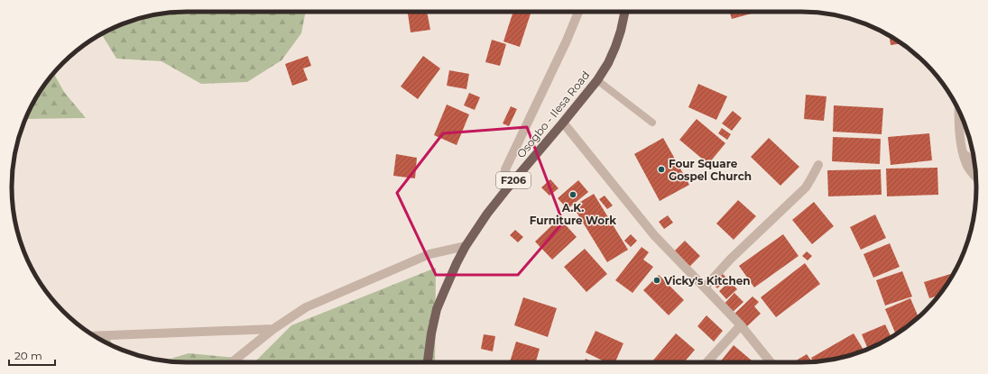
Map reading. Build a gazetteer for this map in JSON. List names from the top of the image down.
{
  "streets": {
    "main road": ["Osogbo - Ilesa Road", "F206"]
  },
  "places": ["Four Square Gospel Church", "A.K. Furniture Work", "Vicky's Kitchen"],
  "scale_bar": "20 m"
}
